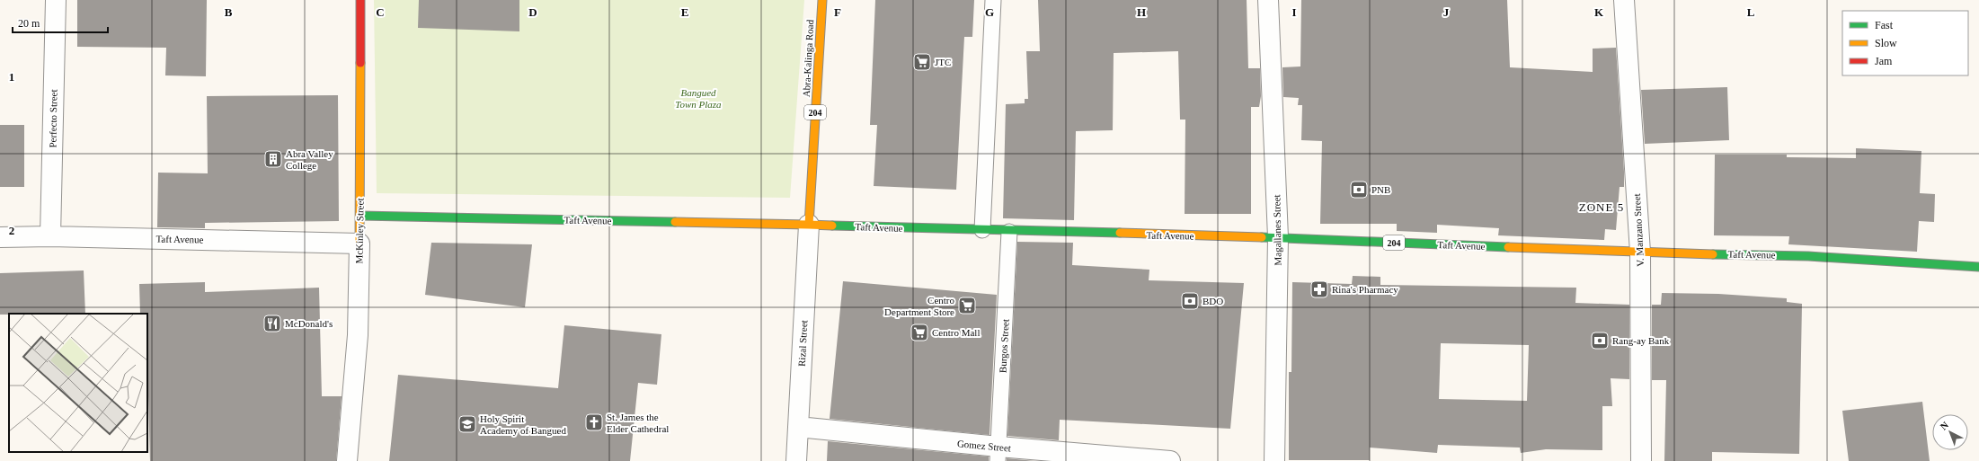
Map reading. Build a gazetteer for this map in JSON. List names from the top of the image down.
{
  "streets": {
    "main road": [
      "Abra-Kalinga Road",
      "204",
      "Taft Avenue",
      "McKinley Street"
    ],
    "street": [
      "Perfecto Street",
      "Magallanes Street",
      "V. Manzano Street",
      "Rizal Street",
      "Gomez Street"
    ],
    "lane": ["Burgos Street"]
  },
  "crossings": [
    ["Abra-Kalinga Road", "Taft Avenue"],
    ["Abra-Kalinga Road", "Rizal Street"],
    ["Perfecto Street", "Taft Avenue"],
    ["Taft Avenue", "Magallanes Street"],
    ["Taft Avenue", "V. Manzano Street"],
    ["Taft Avenue", "McKinley Street"],
    ["Taft Avenue", "Rizal Street"],
    ["Taft Avenue", "Burgos Street"],
    ["Rizal Street", "Gomez Street"],
    ["Burgos Street", "Gomez Street"]
  ],
  "districts": ["ZONE 5"],
  "parks": ["Bangued Town Plaza"],
  "places": {
    "supermarket": ["JTC", "Centro Department Store", "Centro Mall"],
    "building": ["Abra Valley College"],
    "bank": ["PNB", "BDO", "Rang-ay Bank"],
    "pharmacy": ["Rina's Pharmacy"],
    "restaurant": ["McDonald's"],
    "church": ["St. James the Elder Cathedral"],
    "school or university": ["Holy Spirit Academy of Bangued"]
  },
  "legend": ["Fast", "Slow", "Jam"],
  "scale_bar": "20 m",
  "north": "top left",
  "grid": {
    "columns": [
      "B",
      "C",
      "D",
      "E",
      "F",
      "G",
      "H",
      "I",
      "J",
      "K",
      "L"
    ],
    "rows": ["1", "2"]
  }
}
